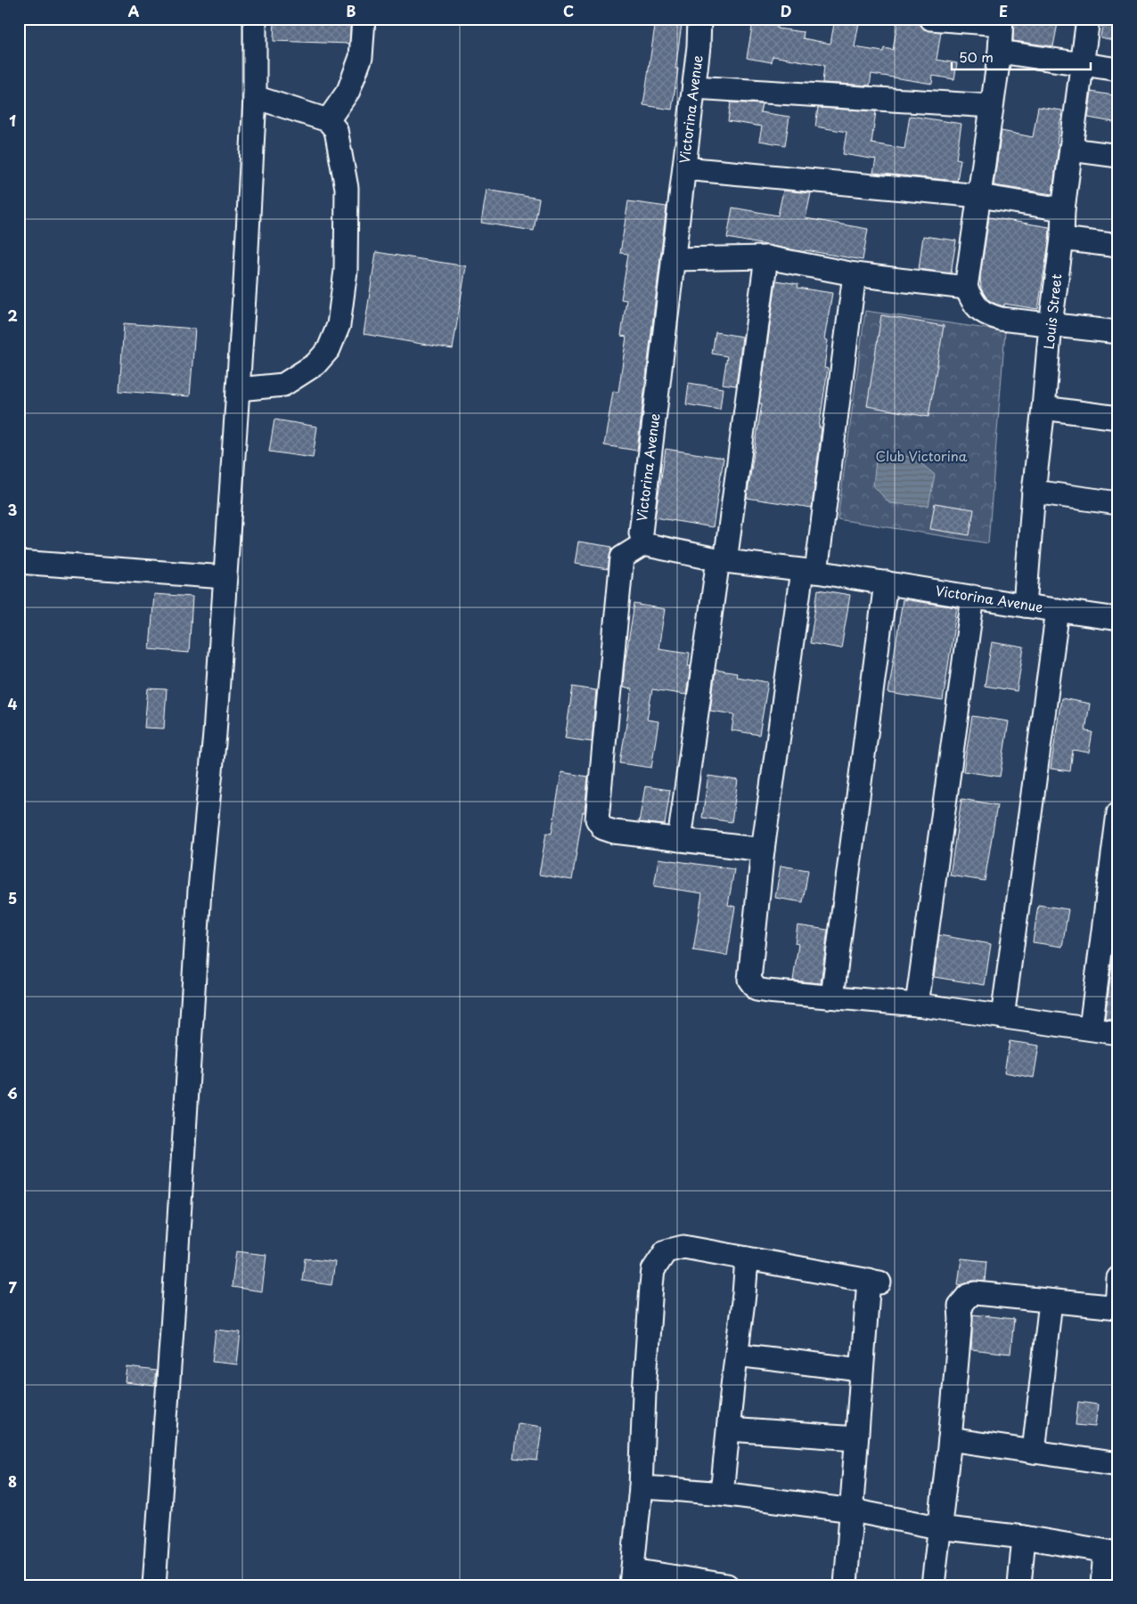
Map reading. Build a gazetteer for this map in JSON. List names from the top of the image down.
{
  "streets": {
    "street": ["Victorina Avenue", "Louis Street"]
  },
  "crossings": [
    ["Victorina Avenue", "Louis Street"]
  ],
  "parks": ["Club Victorina"],
  "scale_bar": "50 m",
  "grid": {
    "columns": [
      "A",
      "B",
      "C",
      "D",
      "E"
    ],
    "rows": [
      "1",
      "2",
      "3",
      "4",
      "5",
      "6",
      "7",
      "8"
    ]
  }
}
